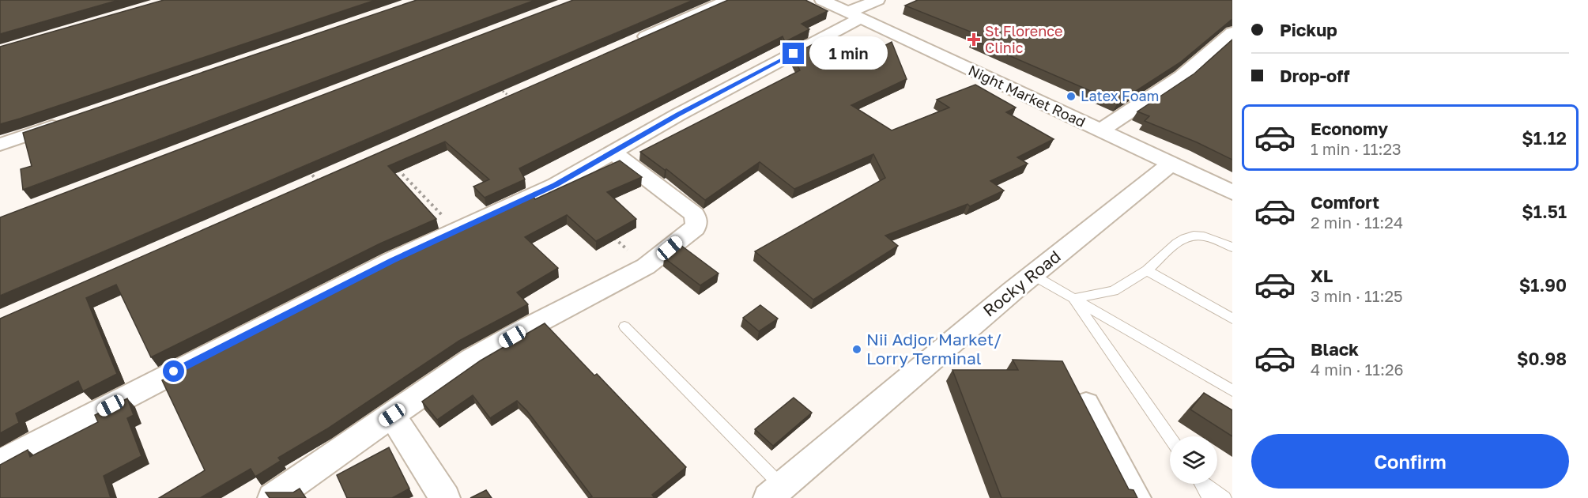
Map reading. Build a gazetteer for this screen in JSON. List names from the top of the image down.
{
  "streets": {
    "street": ["Night Market Road", "Rocky Road"]
  },
  "crossings": [
    ["Night Market Road", "Rocky Road"]
  ],
  "places": {
    "health": ["St Florence Clinic"],
    "other": ["Latex Foam", "Nii Adjor Market/ Lorry Terminal"]
  },
  "page": {
    "banner": ["Pickup", "Drop-off"],
    "bubble": "1 min",
    "list": [
      {
        "name": "Economy",
        "note": "1 min · 11:23",
        "value": "$1.12"
      },
      {
        "name": "Comfort",
        "note": "2 min · 11:24",
        "value": "$1.51"
      },
      {
        "name": "XL",
        "note": "3 min · 11:25",
        "value": "$1.90"
      },
      {
        "name": "Black",
        "note": "4 min · 11:26",
        "value": "$0.98"
      }
    ],
    "buttons": "Confirm"
  }
}
